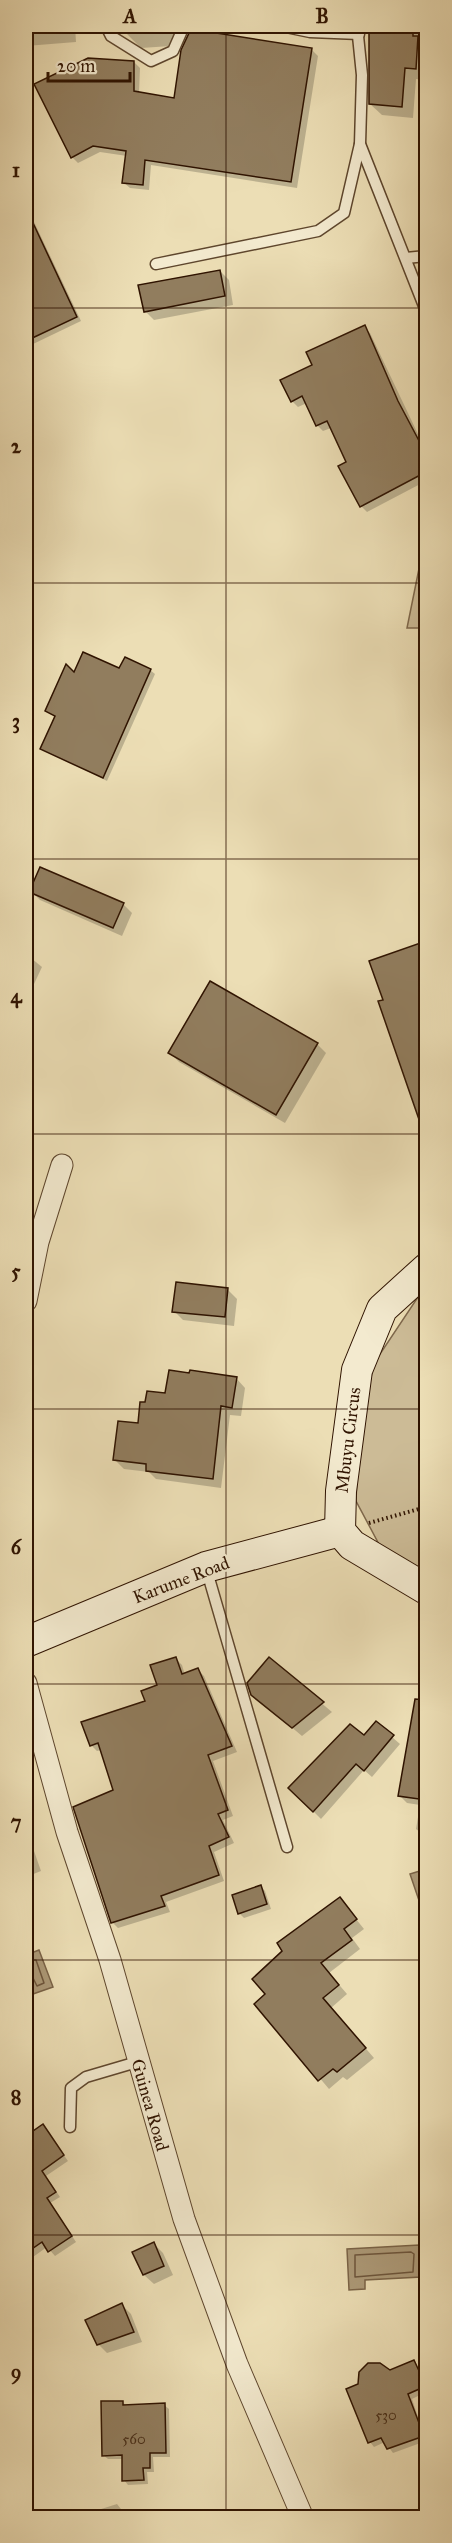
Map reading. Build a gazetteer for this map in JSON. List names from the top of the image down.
{
  "streets": {
    "street": ["Mbuyu Circus", "Karume Road", "Guinea Road"]
  },
  "crossings": [
    ["Mbuyu Circus", "Karume Road"]
  ],
  "house_numbers": ["530", "560"],
  "scale_bar": "20 m",
  "grid": {
    "columns": ["A", "B"],
    "rows": [
      "1",
      "2",
      "3",
      "4",
      "5",
      "6",
      "7",
      "8",
      "9"
    ]
  }
}
